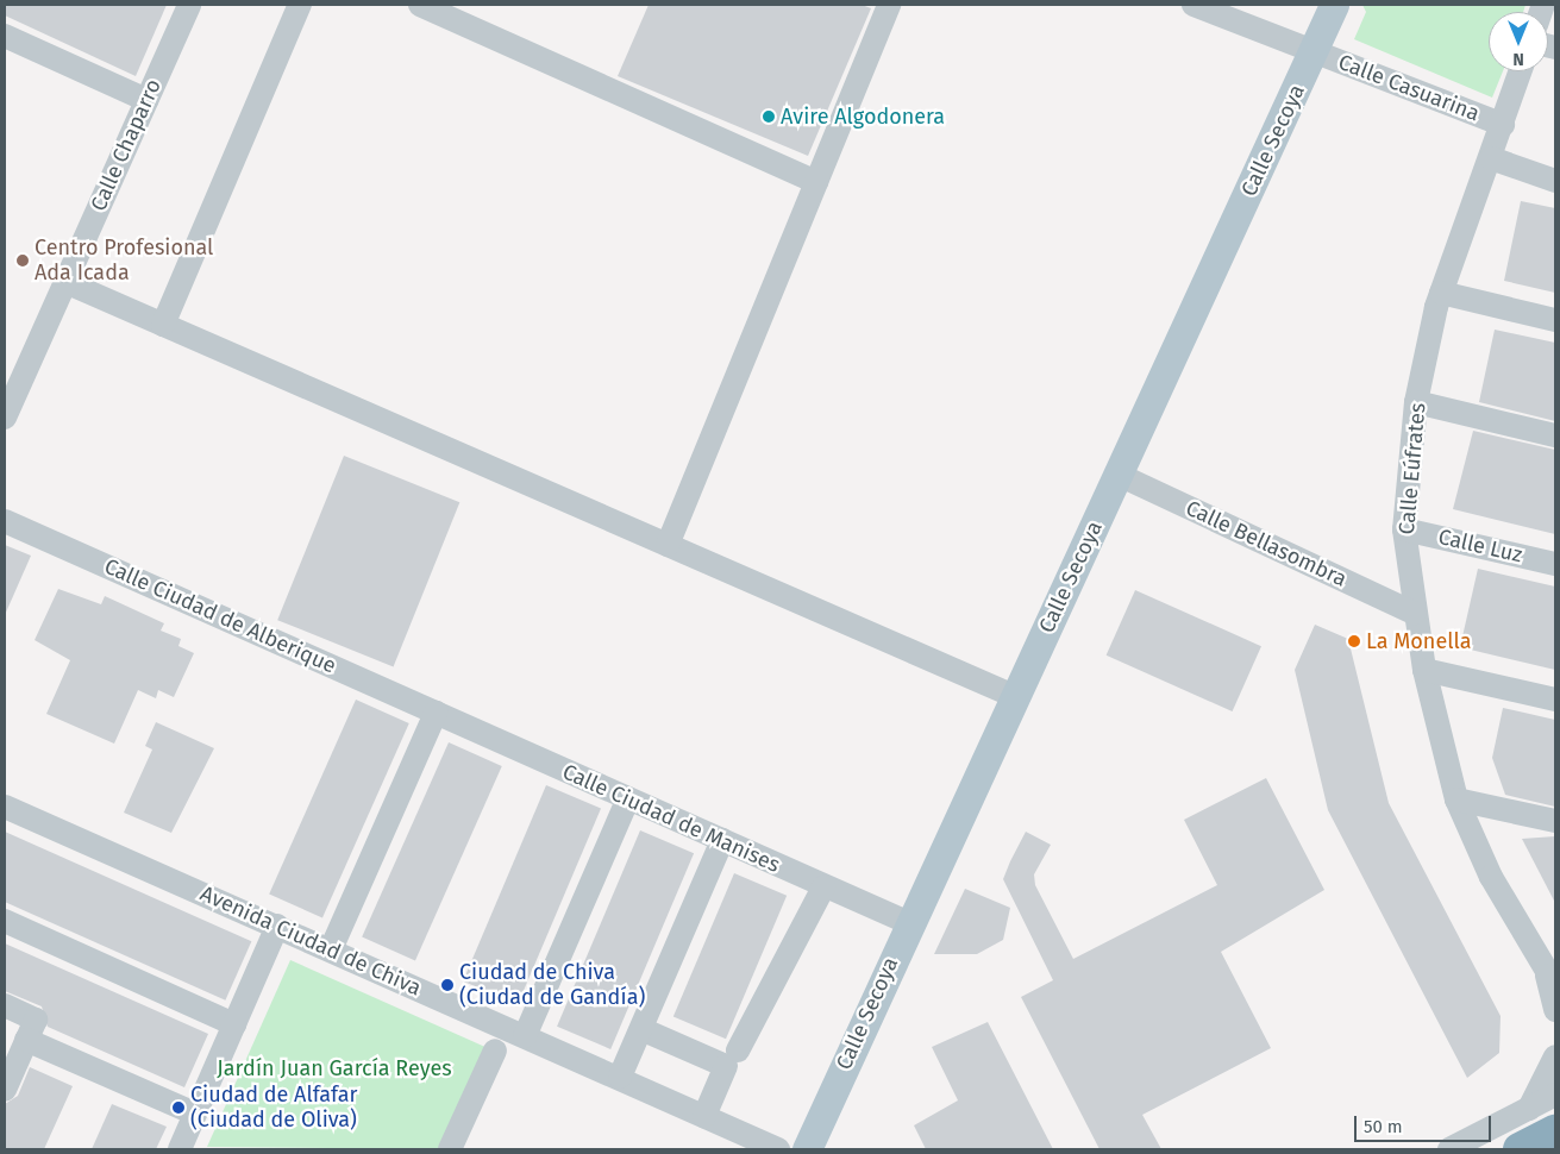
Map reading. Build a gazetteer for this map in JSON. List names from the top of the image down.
{
  "streets": {
    "main road": ["Calle Secoya"],
    "street": [
      "Calle Casuarina",
      "Calle Chaparro",
      "Calle Eúfrates",
      "Calle Bellasombra",
      "Calle Luz",
      "Calle Ciudad de Alberique",
      "Calle Ciudad de Manises",
      "Avenida Ciudad de Chiva"
    ]
  },
  "crossings": [
    ["Calle Casuarina", "Calle Secoya"],
    ["Calle Casuarina", "Calle Eúfrates"],
    ["Calle Secoya", "Calle Bellasombra"],
    ["Calle Secoya", "Calle Ciudad de Manises"],
    ["Calle Eúfrates", "Calle Bellasombra"],
    ["Calle Eúfrates", "Calle Luz"],
    ["Calle Ciudad de Alberique", "Calle Ciudad de Manises"]
  ],
  "parks": ["Jardín Juan García Reyes"],
  "places": [
    "Avire Algodonera",
    "Centro Profesional Ada Icada",
    "La Monella",
    "Ciudad de Chiva (Ciudad de Gandía)",
    "Ciudad de Alfafar (Ciudad de Oliva)"
  ],
  "scale_bar": "50 m",
  "north": "bottom"
}
